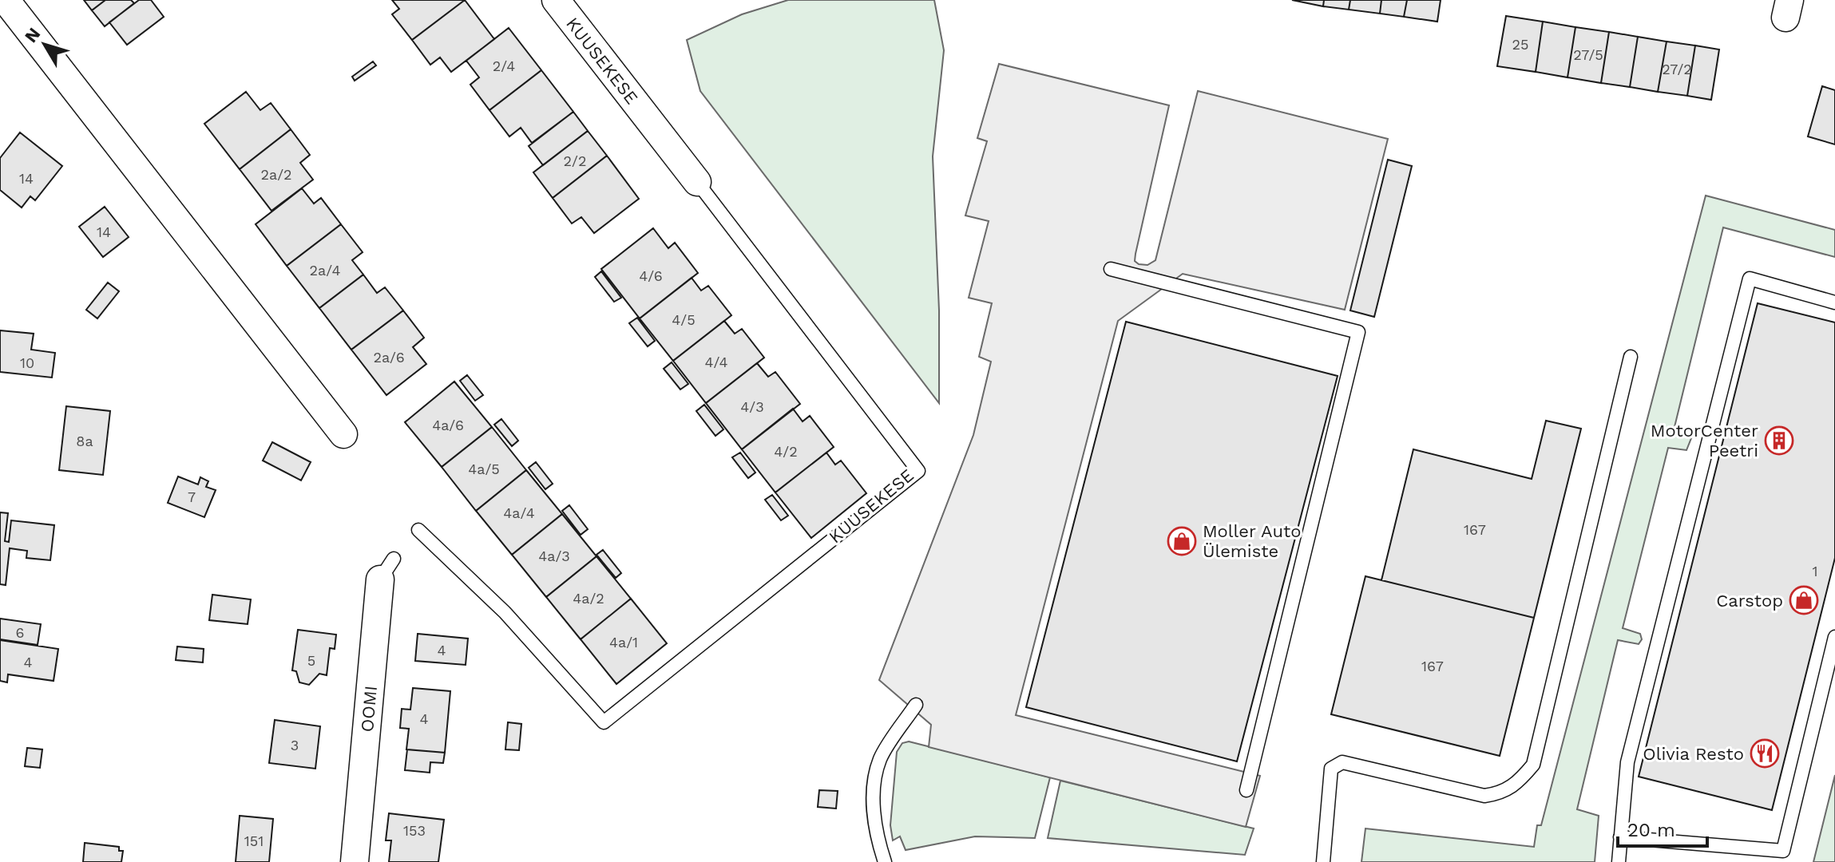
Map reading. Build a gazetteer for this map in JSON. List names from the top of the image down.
{
  "streets": {
    "street": ["KUUSEKESE", "OOMI"]
  },
  "places": {
    "building": ["MotorCenter Peetri"],
    "shop": ["Moller Auto Ülemiste", "Carstop"],
    "restaurant": ["Olivia Resto"]
  },
  "house_numbers": [
    "25",
    "27/5",
    "2/4",
    "27/2",
    "2/2",
    "2a/2",
    "14",
    "14",
    "2a/4",
    "4/6",
    "4/5",
    "2a/6",
    "4/4",
    "10",
    "4/3",
    "4a/6",
    "8a",
    "4/2",
    "4a/5",
    "7",
    "4a/4",
    "167",
    "4a/3",
    "1",
    "4a/2",
    "6",
    "4a/1",
    "4",
    "5",
    "4",
    "167",
    "4",
    "3",
    "153",
    "151"
  ],
  "scale_bar": "20 m",
  "north": "top left"
}
